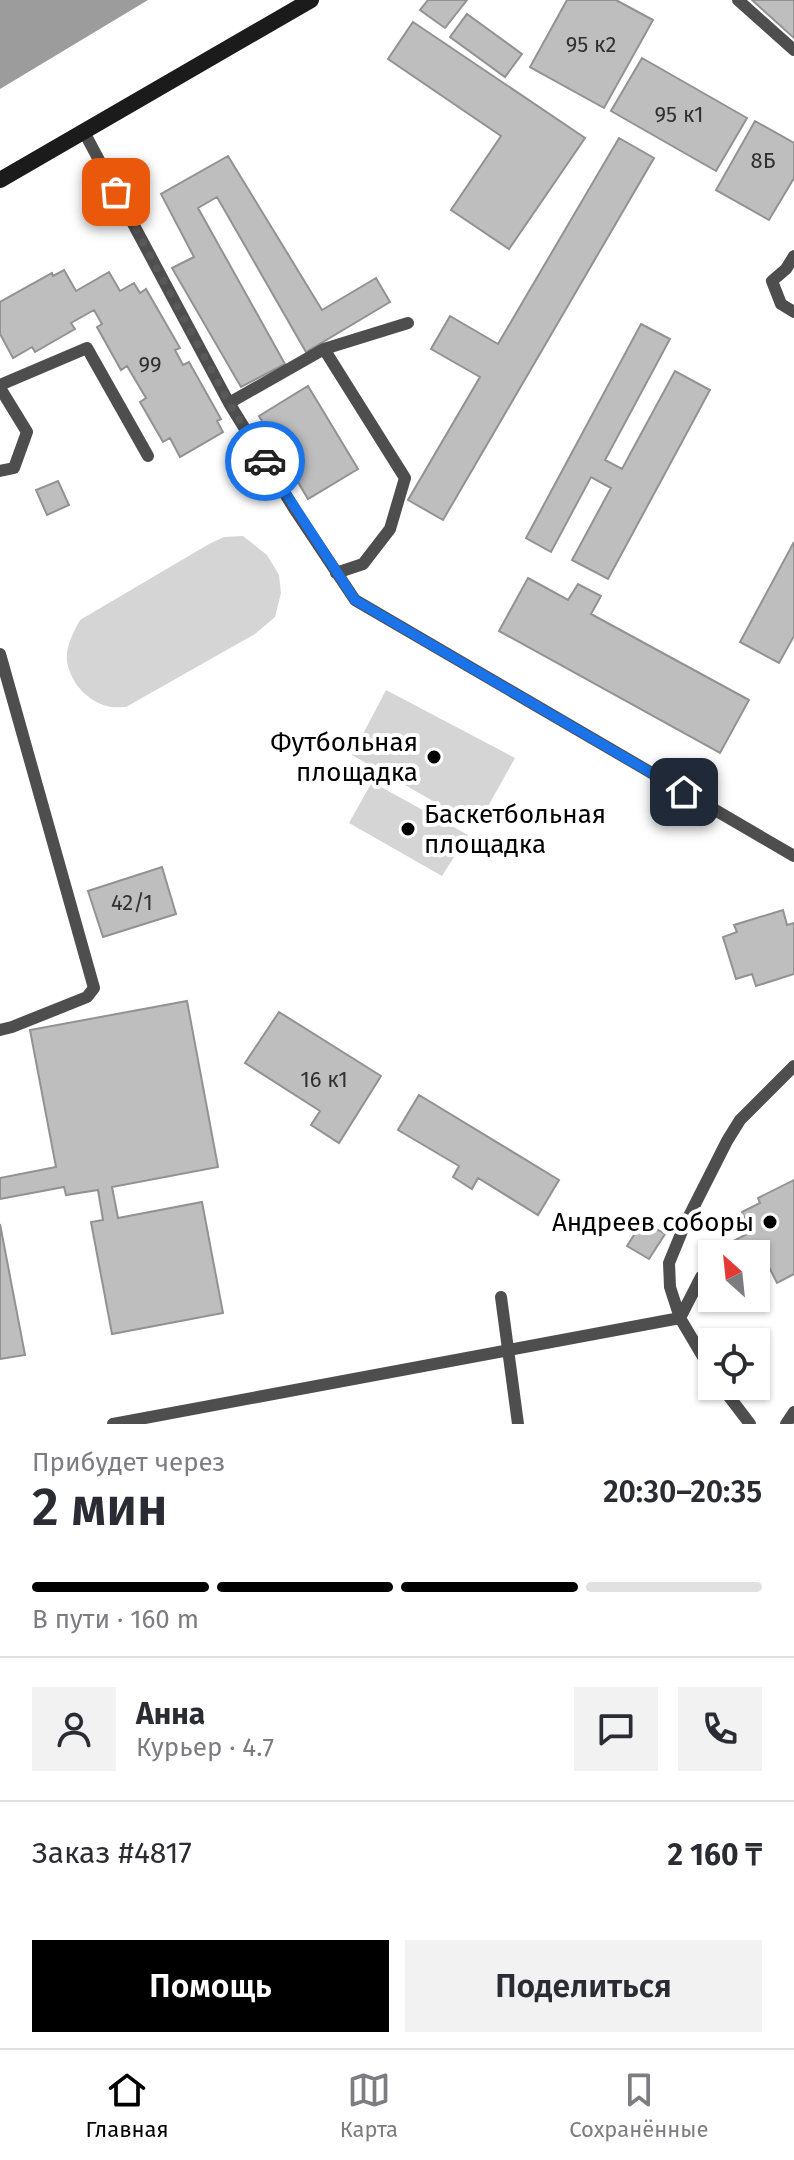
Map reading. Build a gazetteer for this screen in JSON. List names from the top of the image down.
{
  "places": ["Футбольная площадка", "Баскетбольная площадка", "Андреев соборы"],
  "house_numbers": [
    "95 к2",
    "95 к1",
    "8Б",
    "99",
    "42/1",
    "16 к1"
  ],
  "north": "top left",
  "page": {
    "heading": ["2 мин", "Прибудет через", "20:30–20:35"],
    "panel": [
      "Анна",
      "Курьер · 4.7",
      "Заказ #4817",
      "2 160 ₸"
    ],
    "bar": "В пути · 160 m",
    "buttons": ["Помощь", "Поделиться"],
    "tabs": ["Главная", "Карта", "Сохранённые"]
  }
}
